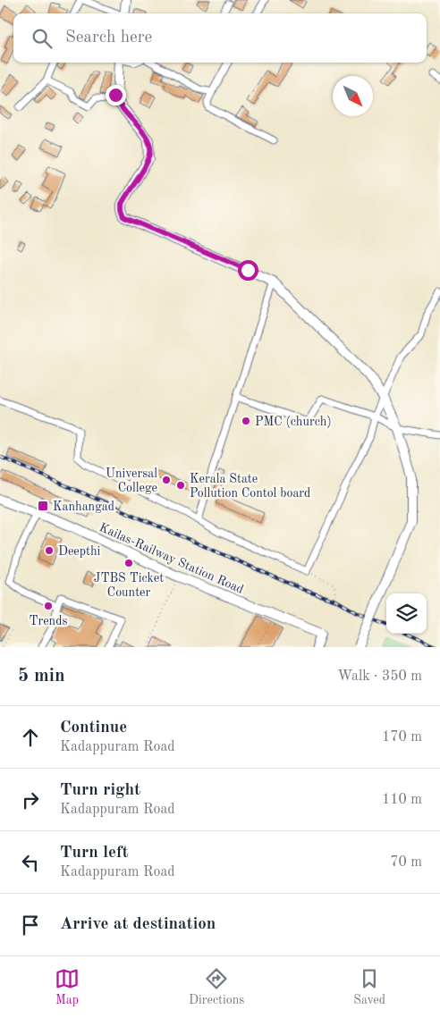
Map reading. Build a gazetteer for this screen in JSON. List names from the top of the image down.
{
  "streets": {
    "main road": ["Kailas-Railway Station Road"]
  },
  "places": {
    "other": [
      "PMC (church)",
      "Universal College",
      "Kerala State Pollution Contol board",
      "Deepthi",
      "JTBS Ticket Counter",
      "Trends"
    ],
    "transit": ["Kanhangad"]
  },
  "north": "bottom right",
  "page": {
    "search": "Search here",
    "heading": ["5 min", "Walk · 350 m"],
    "list": [
      ["Continue", "Kadappuram Road", "170 m"],
      ["Turn right", "Kadappuram Road", "110 m"],
      ["Turn left", "Kadappuram Road", "70 m"],
      "Arrive at destination"
    ],
    "nav": ["Map", "Directions", "Saved"]
  }
}
